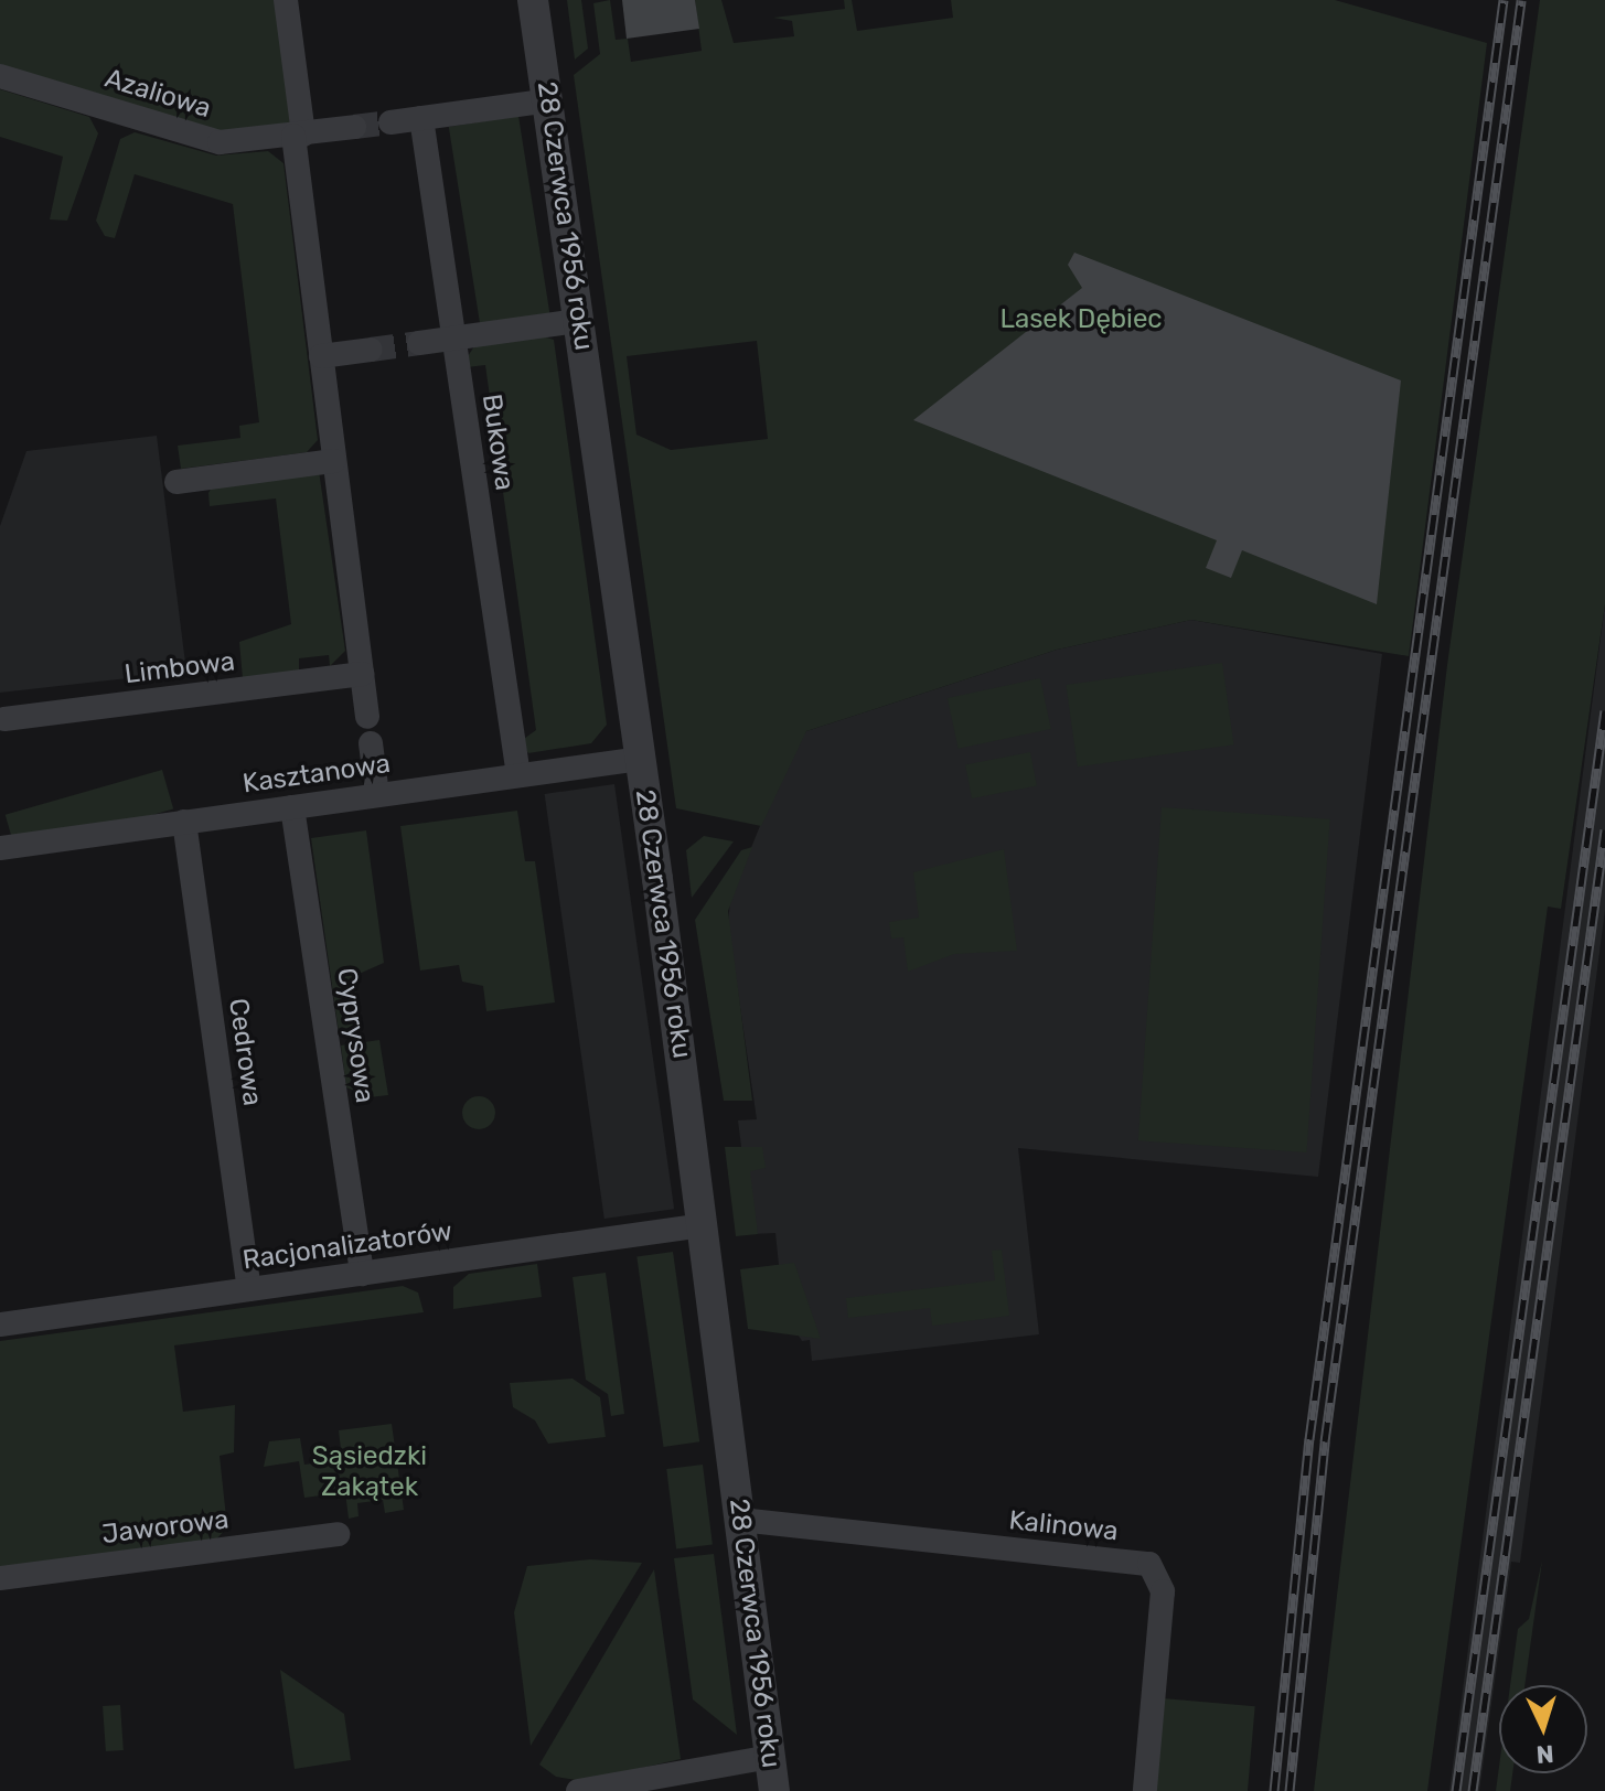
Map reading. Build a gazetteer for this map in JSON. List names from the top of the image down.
{
  "streets": {
    "street": [
      "Azaliowa",
      "28 Czerwca 1956 roku",
      "Bukowa",
      "Limbowa",
      "Kasztanowa",
      "Cyprysowa",
      "Cedrowa",
      "Racjonalizatorów",
      "Kalinowa",
      "Jaworowa"
    ]
  },
  "crossings": [
    ["28 Czerwca 1956 roku", "Kasztanowa"],
    ["28 Czerwca 1956 roku", "Racjonalizatorów"],
    ["28 Czerwca 1956 roku", "Kalinowa"],
    ["Bukowa", "Kasztanowa"],
    ["Kasztanowa", "Cyprysowa"],
    ["Kasztanowa", "Cedrowa"],
    ["Cyprysowa", "Racjonalizatorów"],
    ["Cedrowa", "Racjonalizatorów"]
  ],
  "parks": ["Lasek Dębiec", "Sąsiedzki Zakątek"],
  "north": "bottom"
}
